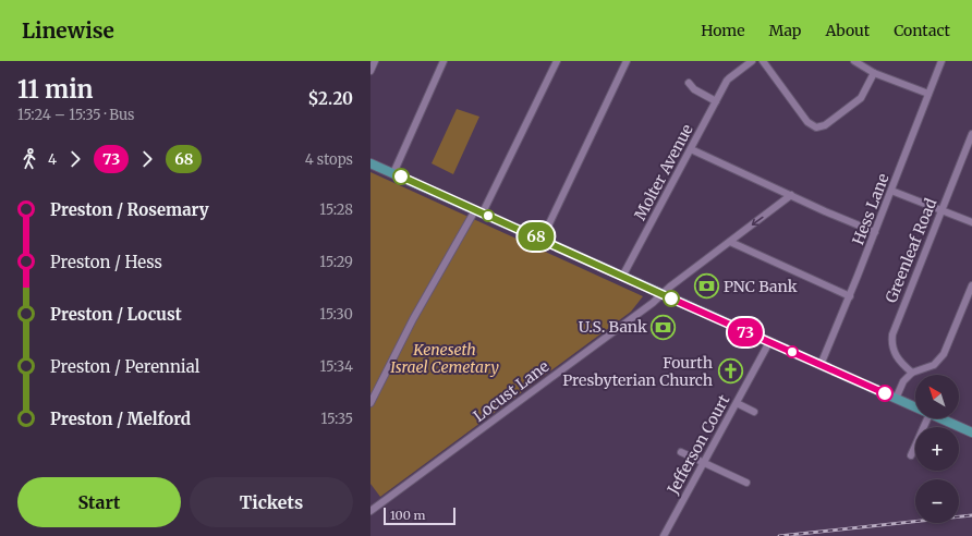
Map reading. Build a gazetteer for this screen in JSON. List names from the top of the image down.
{
  "streets": {
    "street": [
      "Molter Avenue",
      "Hess Lane",
      "Greenleaf Road",
      "Locust Lane",
      "Jefferson Court"
    ]
  },
  "parks": ["Keneseth Israel Cemetary"],
  "places": {
    "bank": ["PNC Bank", "U.S. Bank"],
    "church": ["Fourth Presbyterian Church"]
  },
  "lines": ["bus line 68", "bus line 73"],
  "scale_bar": "100 m",
  "north": "top left",
  "page": {
    "header": "Linewise",
    "nav": [
      "Home",
      "Map",
      "About",
      "Contact"
    ],
    "heading": ["11 min", "15:24 – 15:35 · Bus", "$2.20"],
    "on_map": ["73", "68"],
    "legs": [
      "4",
      "73",
      "68",
      "4 stops"
    ],
    "list": [
      {
        "name": "Preston / Rosemary",
        "value": "15:28"
      },
      {
        "name": "Preston / Hess",
        "value": "15:29"
      },
      {
        "name": "Preston / Locust",
        "value": "15:30"
      },
      {
        "name": "Preston / Perennial",
        "value": "15:34"
      },
      {
        "name": "Preston / Melford",
        "value": "15:35"
      }
    ],
    "map_buttons": ["+", "−"],
    "buttons": ["Start", "Tickets"],
    "scale": "100 m"
  }
}
